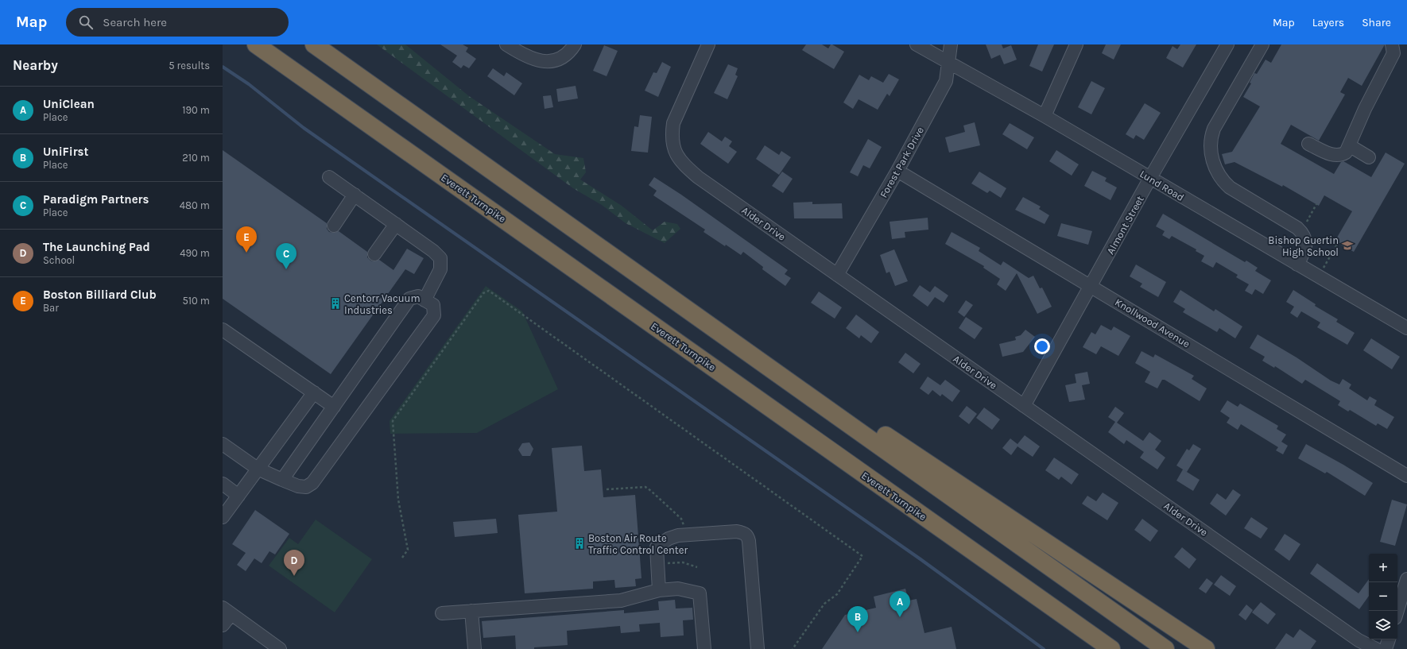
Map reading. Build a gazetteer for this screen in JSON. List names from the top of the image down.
{
  "streets": {
    "highway": ["Everett Turnpike"],
    "street": [
      "Forest Park Drive",
      "Lund Road",
      "Alder Drive",
      "Almont Street",
      "Knollwood Avenue"
    ]
  },
  "crossings": [
    ["Forest Park Drive", "Lund Road"],
    ["Forest Park Drive", "Alder Drive"],
    ["Forest Park Drive", "Knollwood Avenue"],
    ["Lund Road", "Almont Street"],
    ["Alder Drive", "Almont Street"],
    ["Almont Street", "Knollwood Avenue"]
  ],
  "places": {
    "school or university": ["Bishop Guertin High School"],
    "building": ["Centorr Vacuum Industries", "Boston Air Route Traffic Control Center"]
  },
  "page": {
    "header": "Map",
    "search": "Search here",
    "nav": ["Map", "Layers", "Share"],
    "heading": ["Nearby", "5 results"],
    "list": [
      {
        "mark": "A",
        "name": "UniClean",
        "note": "Place",
        "value": "190 m"
      },
      {
        "mark": "B",
        "name": "UniFirst",
        "note": "Place",
        "value": "210 m"
      },
      {
        "mark": "C",
        "name": "Paradigm Partners",
        "note": "Place",
        "value": "480 m"
      },
      {
        "mark": "D",
        "name": "The Launching Pad",
        "note": "School",
        "value": "490 m"
      },
      {
        "mark": "E",
        "name": "Boston Billiard Club",
        "note": "Bar",
        "value": "510 m"
      }
    ],
    "pins": [
      "E",
      "C",
      "D",
      "A",
      "B"
    ],
    "map_buttons": ["+", "−"]
  }
}
